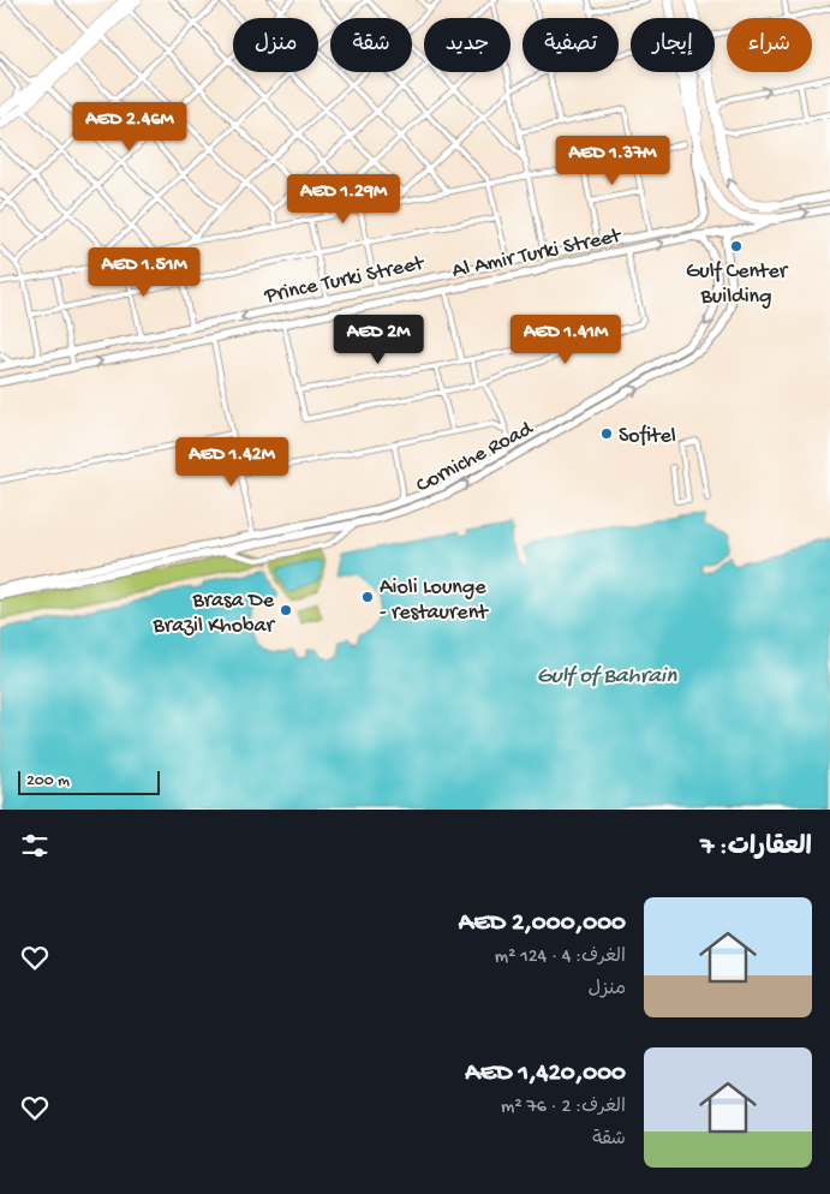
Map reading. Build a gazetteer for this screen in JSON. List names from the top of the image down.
{
  "streets": {
    "main road": ["Al Amir Turki Street", "Prince Turki Street", "Corniche Road"]
  },
  "crossings": [
    ["Al Amir Turki Street", "Corniche Road"]
  ],
  "water": ["Gulf of Bahrain"],
  "places": [
    "Gulf Center Building",
    "Sofitel",
    "Aioli Lounge - restaurent",
    "Brasa De Brazil Khobar"
  ],
  "scale_bar": "200 m",
  "page": {
    "chip": [
      "شراء",
      "إيجار",
      "تصفية",
      "جديد",
      "شقة",
      "منزل"
    ],
    "price": [
      "AED 2.46M",
      "AED 1.37M",
      "AED 1.29M",
      "AED 1.51M",
      "AED 2M",
      "AED 1.41M",
      "AED 1.42M"
    ],
    "scale": "200 m",
    "heading": "العقارات: 7",
    "list": [
      {
        "name": "AED 2,000,000",
        "note": "الغرف: 4 · 124 m² · منزل"
      },
      {
        "name": "AED 1,420,000",
        "note": "الغرف: 2 · 76 m² · شقة"
      }
    ]
  }
}
